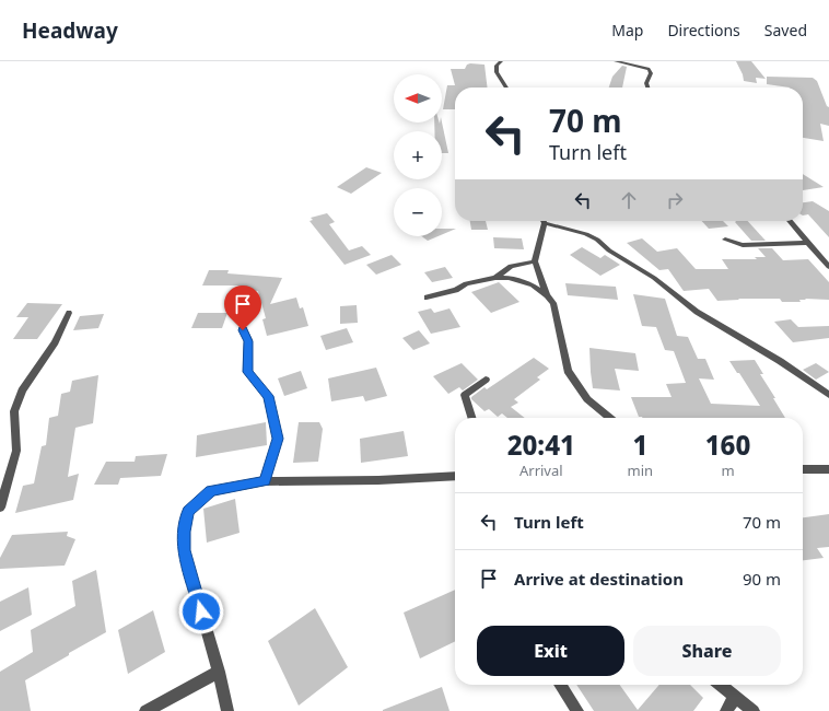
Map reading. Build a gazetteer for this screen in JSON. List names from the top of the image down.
{
  "north": "left",
  "page": {
    "header": "Headway",
    "nav": ["Map", "Directions", "Saved"],
    "map_buttons": ["+", "−"],
    "turn": ["70 m", "Turn left"],
    "eta": [
      "20:41",
      "Arrival",
      "1",
      "min",
      "160",
      "m"
    ],
    "list": [
      {
        "name": "Turn left",
        "value": "70 m"
      },
      {
        "name": "Arrive at destination",
        "value": "90 m"
      }
    ],
    "buttons": ["Exit", "Share"]
  }
}
